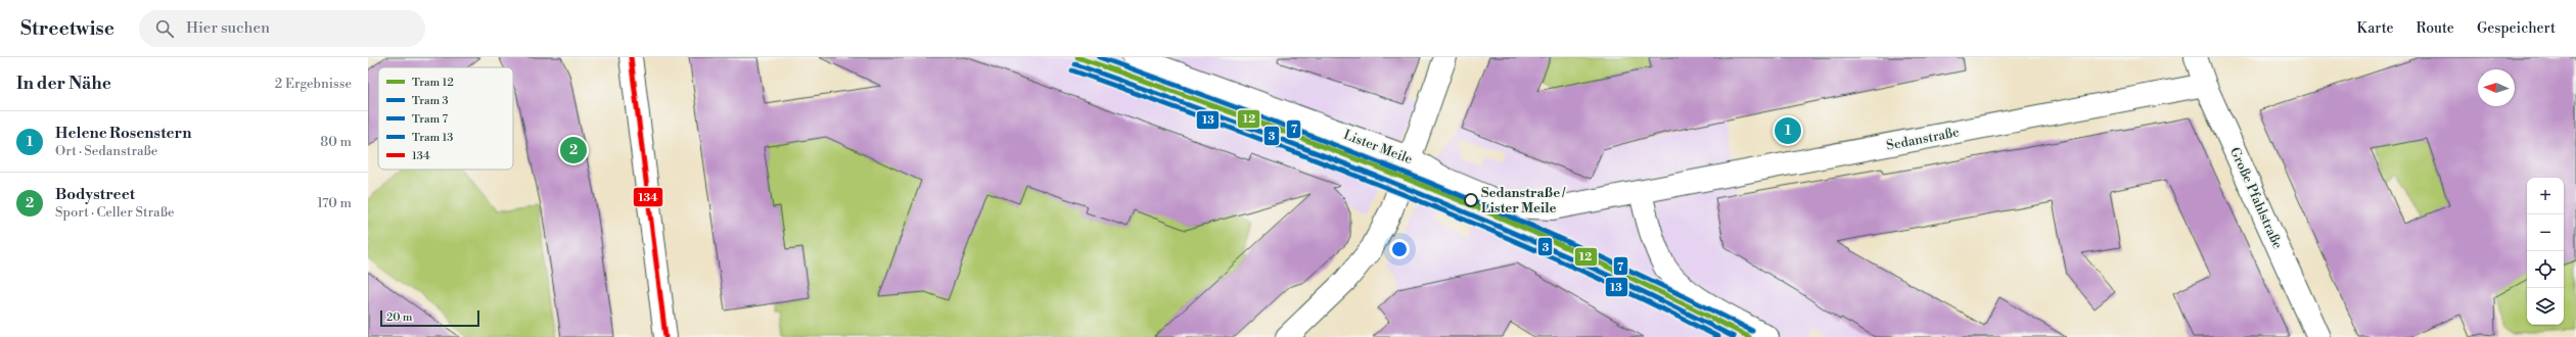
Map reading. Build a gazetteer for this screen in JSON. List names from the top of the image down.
{
  "streets": {
    "street": ["Sedanstraße", "Lister Meile", "Große Pfahlstraße"]
  },
  "crossings": [
    ["Sedanstraße", "Lister Meile"],
    ["Sedanstraße", "Große Pfahlstraße"]
  ],
  "places": ["Sedanstraße / Lister Meile"],
  "lines": [
    "tram line 12",
    "tram line 7",
    "transit line 134",
    "tram line 3",
    "tram line 13"
  ],
  "legend": [
    "Tram 12",
    "Tram 3",
    "Tram 7",
    "Tram 13",
    "134"
  ],
  "scale_bar": "20 m",
  "north": "left",
  "page": {
    "header": "Streetwise",
    "search": "Hier suchen",
    "nav": ["Karte", "Route", "Gespeichert"],
    "heading": ["In der Nähe", "2 Ergebnisse"],
    "list": [
      {
        "mark": "1",
        "name": "Helene Rosenstern",
        "note": "Ort · Sedanstraße",
        "value": "80 m"
      },
      {
        "mark": "2",
        "name": "Bodystreet",
        "note": "Sport · Celler Straße",
        "value": "170 m"
      }
    ],
    "pins": ["1", "2"],
    "map_buttons": ["+", "−"],
    "scale": "20 m"
  }
}
